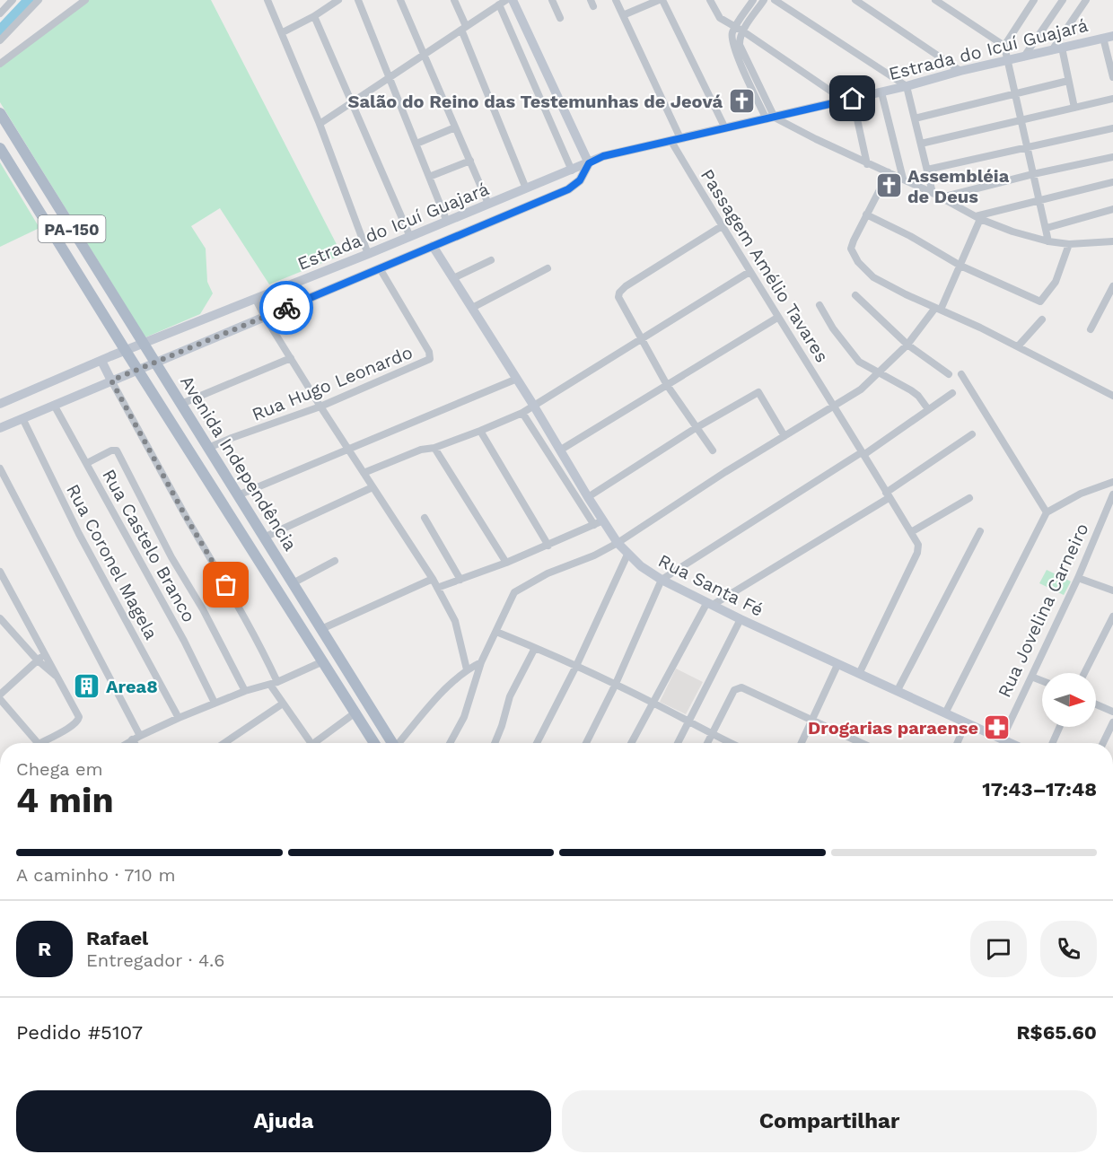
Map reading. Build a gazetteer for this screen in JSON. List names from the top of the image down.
{
  "streets": {
    "main road": [
      "Estrada do Icuí Guajará",
      "PA-150",
      "Avenida Independência",
      "Rua Santa Fé"
    ],
    "street": [
      "Passagem Amélio Tavares",
      "Rua Hugo Leonardo",
      "Rua Castelo Branco",
      "Rua Coronel Magela",
      "Rua Jovelina Carneiro"
    ]
  },
  "crossings": [
    ["Estrada do Icuí Guajará", "Passagem Amélio Tavares"],
    ["Estrada do Icuí Guajará", "Rua Hugo Leonardo"],
    ["Estrada do Icuí Guajará", "Avenida Independência"],
    ["Estrada do Icuí Guajará", "Rua Castelo Branco"],
    ["Estrada do Icuí Guajará", "Rua Coronel Magela"],
    ["Estrada do Icuí Guajará", "Rua Santa Fé"],
    ["Passagem Amélio Tavares", "Rua Santa Fé"],
    ["Rua Hugo Leonardo", "Avenida Independência"],
    ["Rua Santa Fé", "Rua Jovelina Carneiro"]
  ],
  "places": {
    "church": ["Salão do Reino das Testemunhas de Jeová", "Assembléia de Deus"],
    "building": ["Area8"],
    "pharmacy": ["Drogarias paraense"]
  },
  "north": "right",
  "page": {
    "heading": ["4 min", "Chega em", "17:43–17:48"],
    "panel": [
      "Rafael",
      "Entregador · 4.6",
      "Pedido #5107",
      "R$65.60"
    ],
    "bar": "A caminho · 710 m",
    "round": "R",
    "buttons": ["Ajuda", "Compartilhar"]
  }
}
